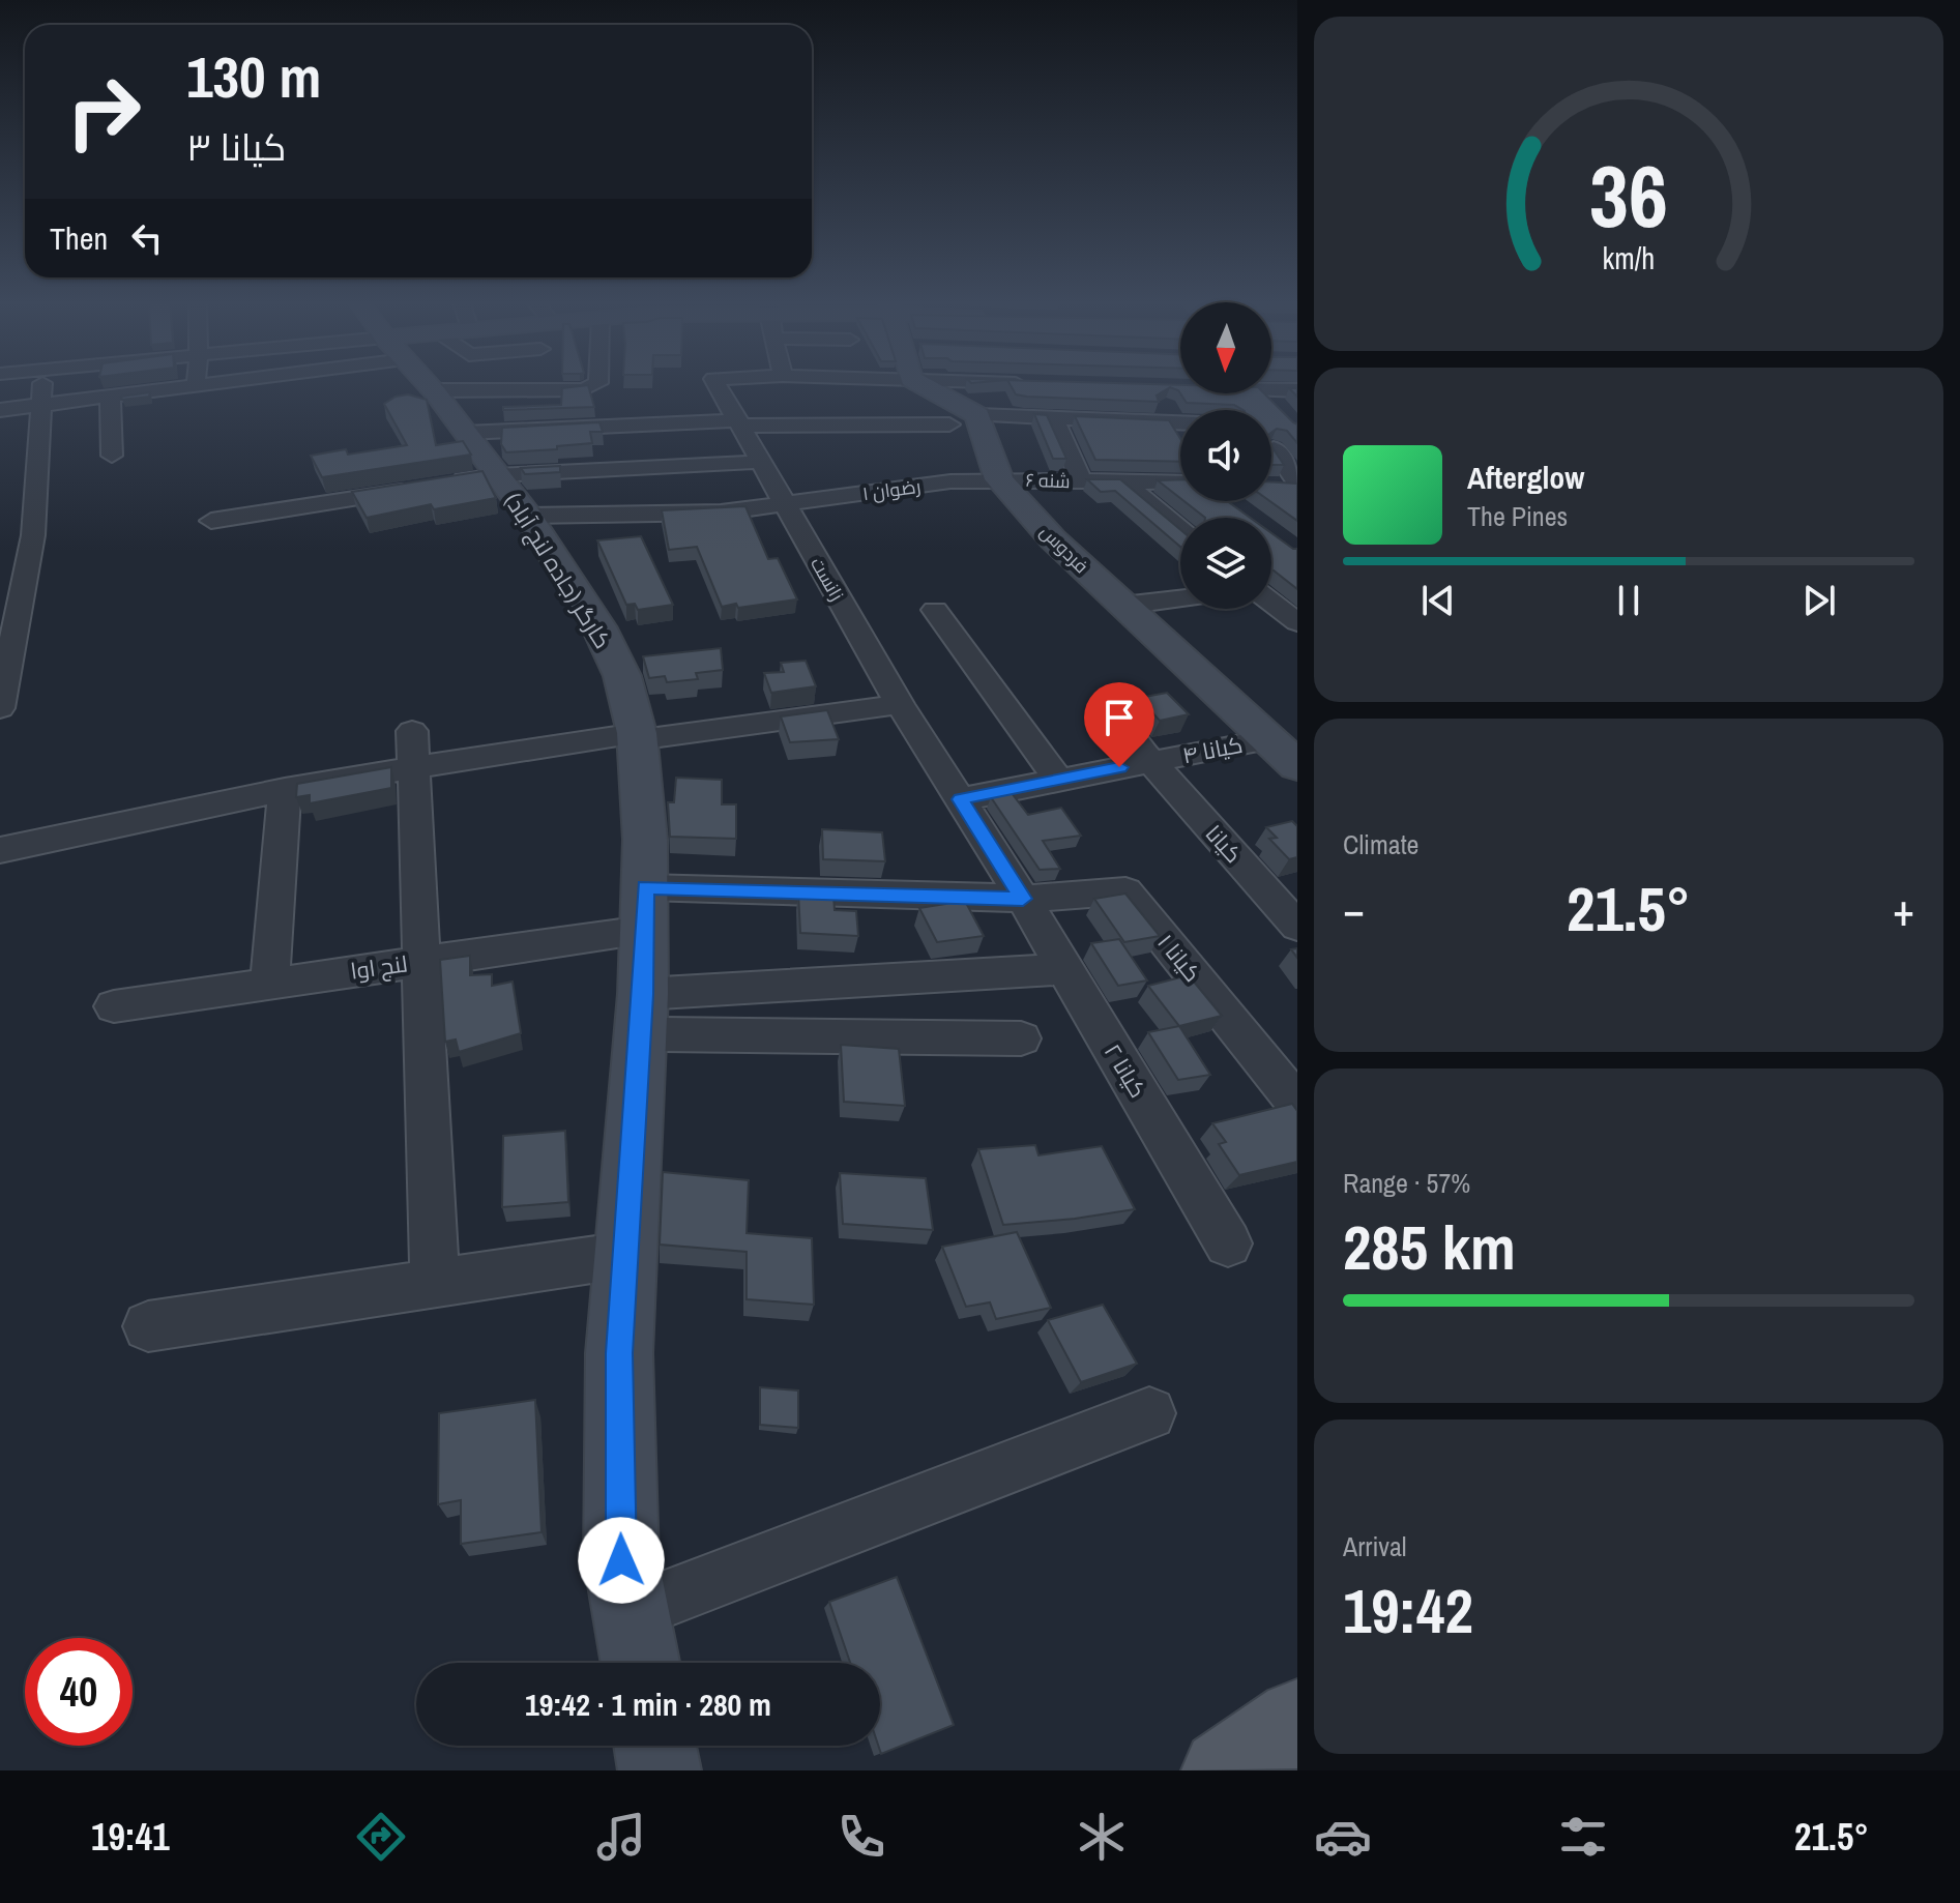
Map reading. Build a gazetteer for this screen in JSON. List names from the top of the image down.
{
  "streets": {
    "street": [
      "شنه ۶",
      "رضوان ۱",
      "فردوس",
      "کارگر (جاده لنج آباد)",
      "زانست",
      "کیانا ۴",
      "کیانا",
      "کیانا ۱",
      "لنج اوا",
      "کیانا ۲"
    ]
  },
  "crossings": [
    ["شنه ۶", "رضوان ۱"],
    ["شنه ۶", "فردوس"],
    ["رضوان ۱", "فردوس"],
    ["رضوان ۱", "کارگر (جاده لنج آباد)"],
    ["رضوان ۱", "زانست"],
    ["فردوس", "کیانا ۴"],
    ["کارگر (جاده لنج آباد)", "لنج اوا"],
    ["زانست", "کیانا ۴"],
    ["زانست", "کیانا ۱"],
    ["زانست", "لنج اوا"],
    ["زانست", "کیانا ۲"],
    ["کیانا ۴", "کیانا"],
    ["کیانا ۱", "لنج اوا"],
    ["کیانا ۱", "کیانا ۲"],
    ["لنج اوا", "کیانا ۲"]
  ],
  "north": "bottom",
  "page": {
    "turn": ["130 m", "کیانا ۳"],
    "then": "Then",
    "song": ["Afterglow", "The Pines"],
    "tile": [
      "Climate",
      ["Range · 57%", "285 km"],
      ["Arrival", "19:42"]
    ],
    "heat": ["−", "21.5°", "+"],
    "limit": "40",
    "trip": "19:42 · 1 min · 280 m",
    "tabs": ["19:41", "21.5°"],
    "gauge": ["36", "km/h"]
  }
}
